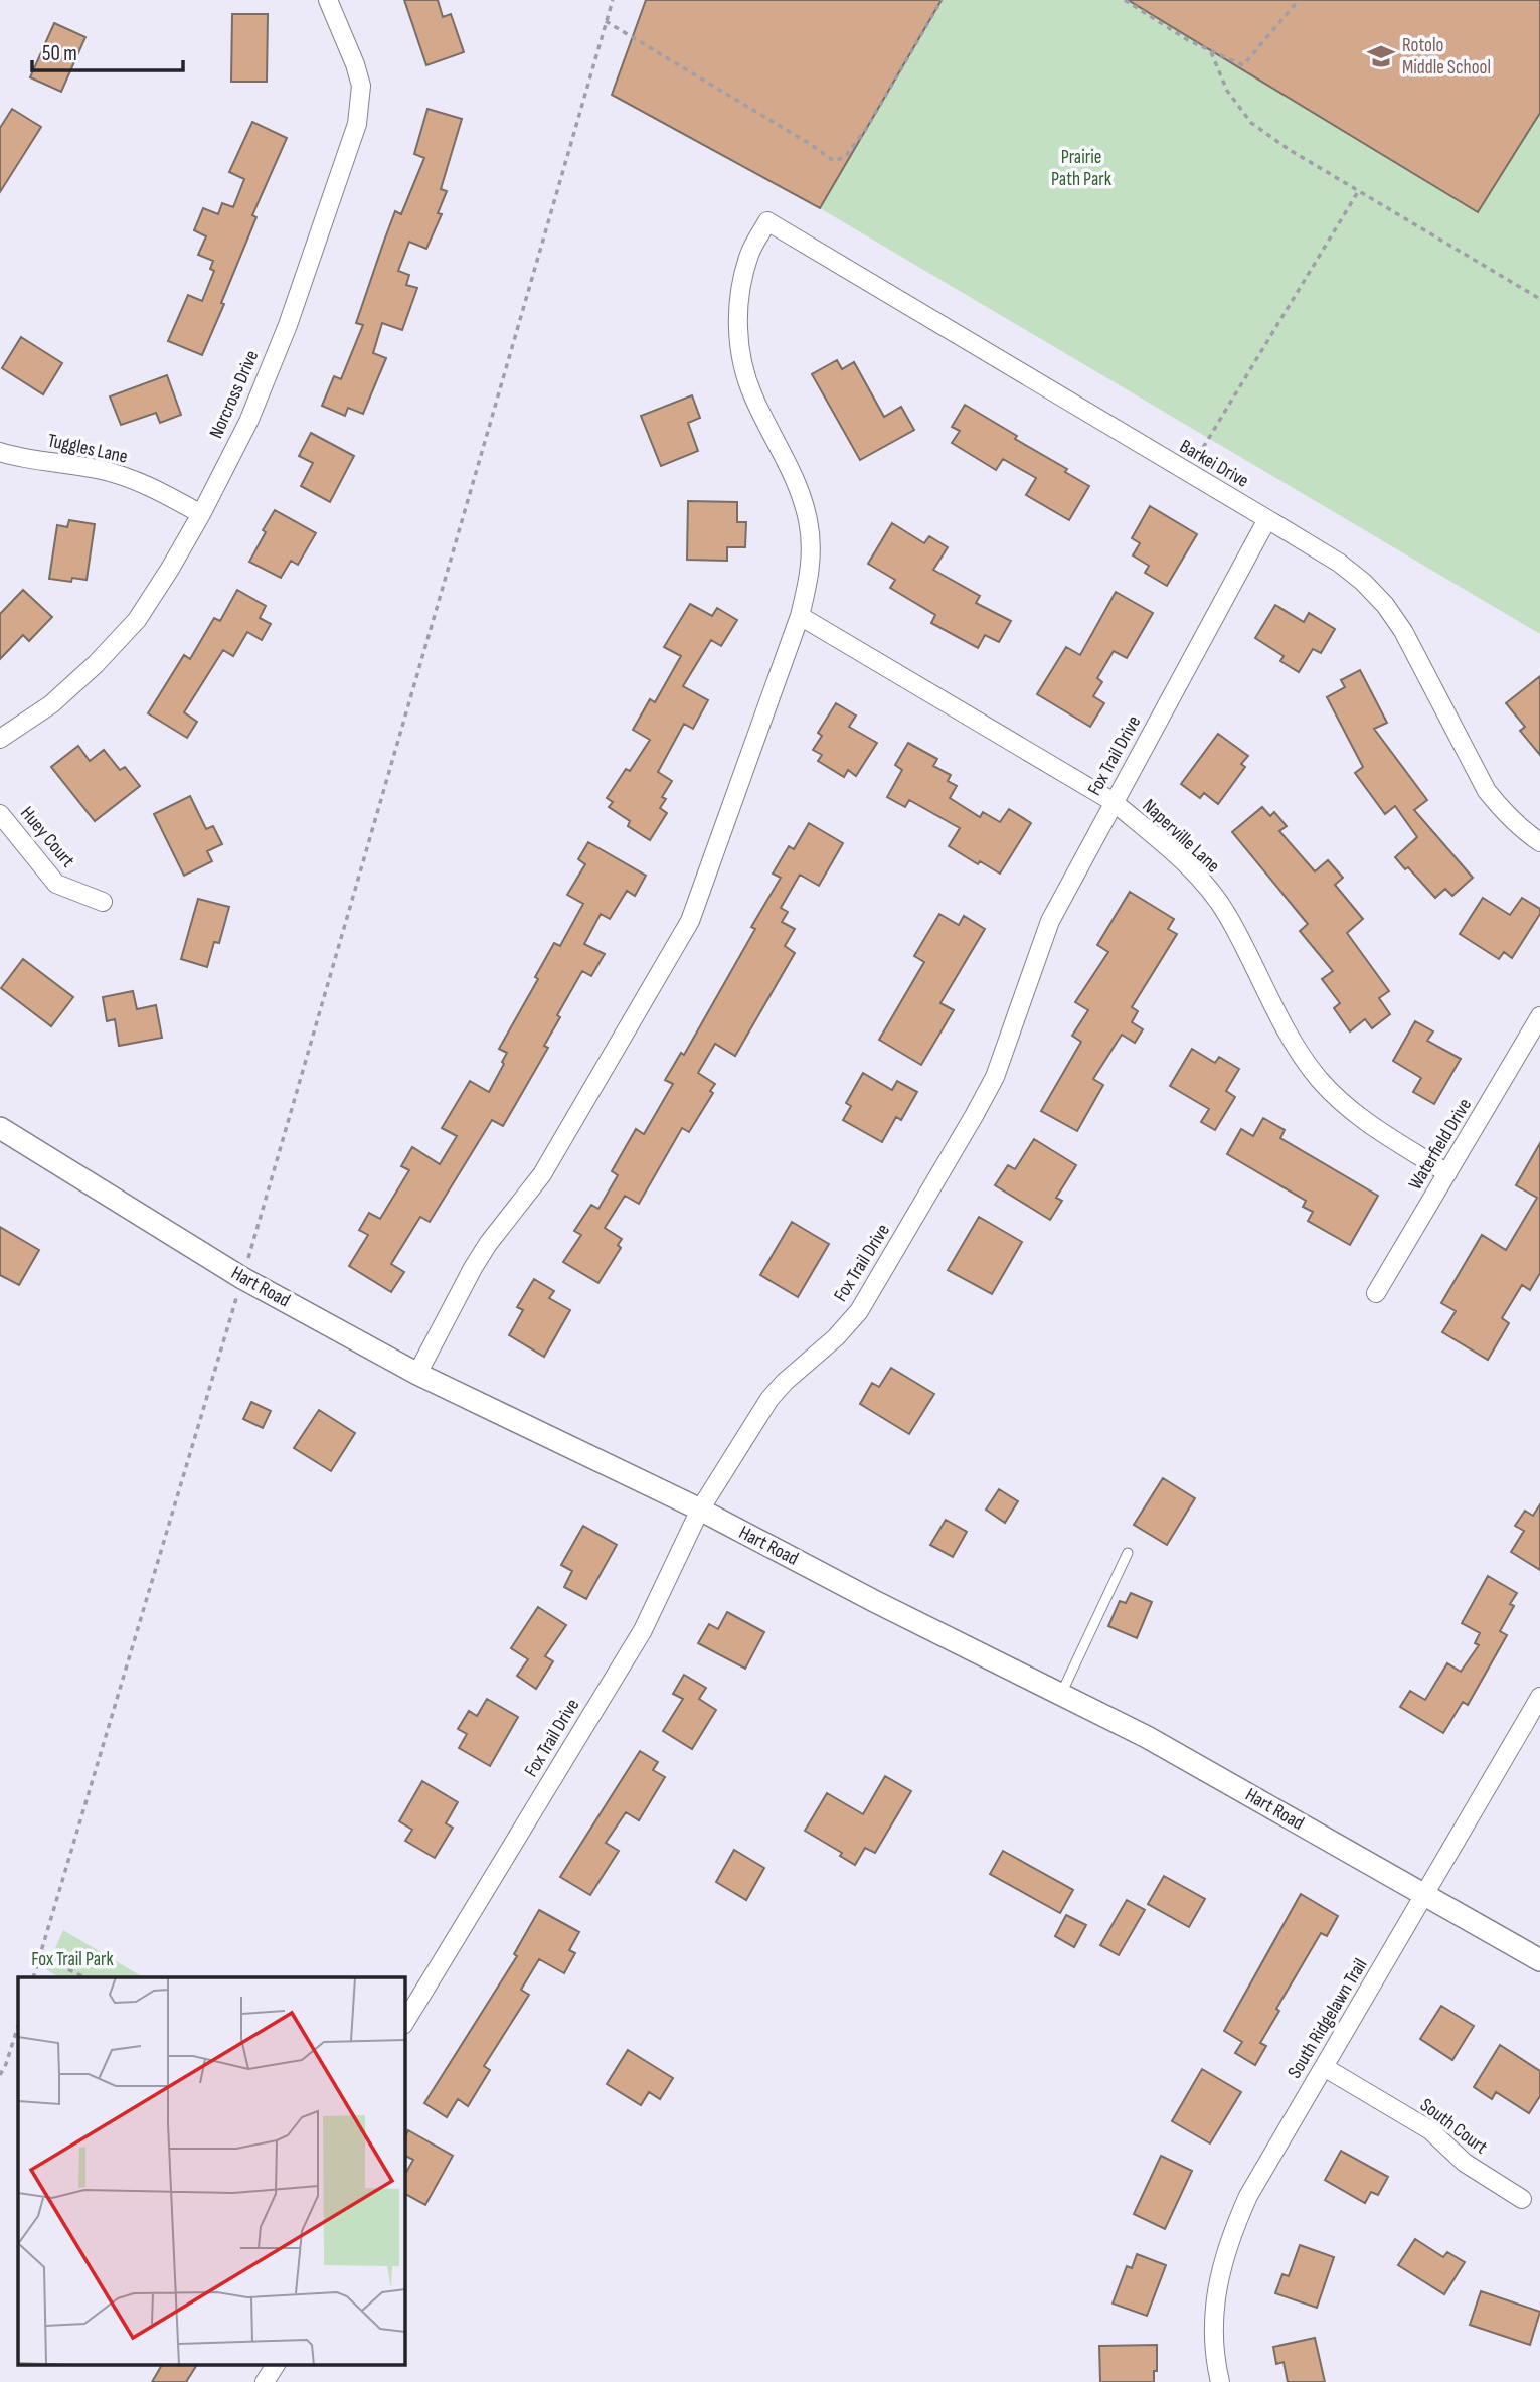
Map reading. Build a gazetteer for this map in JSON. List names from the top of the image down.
{
  "streets": {
    "street": [
      "Norcross Drive",
      "Tuggles Lane",
      "Barkei Drive",
      "Fox Trail Drive",
      "Naperville Lane",
      "Huey Court",
      "Waterfield Drive",
      "Hart Road",
      "South Ridgelawn Trail",
      "South Court"
    ]
  },
  "crossings": [
    ["Norcross Drive", "Tuggles Lane"],
    ["Barkei Drive", "Fox Trail Drive"],
    ["Barkei Drive", "Naperville Lane"],
    ["Fox Trail Drive", "Naperville Lane"],
    ["Fox Trail Drive", "Hart Road"],
    ["Naperville Lane", "Waterfield Drive"],
    ["Hart Road", "South Ridgelawn Trail"],
    ["South Ridgelawn Trail", "South Court"]
  ],
  "parks": ["Prairie Path Park", "Fox Trail Park"],
  "places": {
    "school or university": ["Rotolo Middle School"]
  },
  "scale_bar": "50 m"
}
